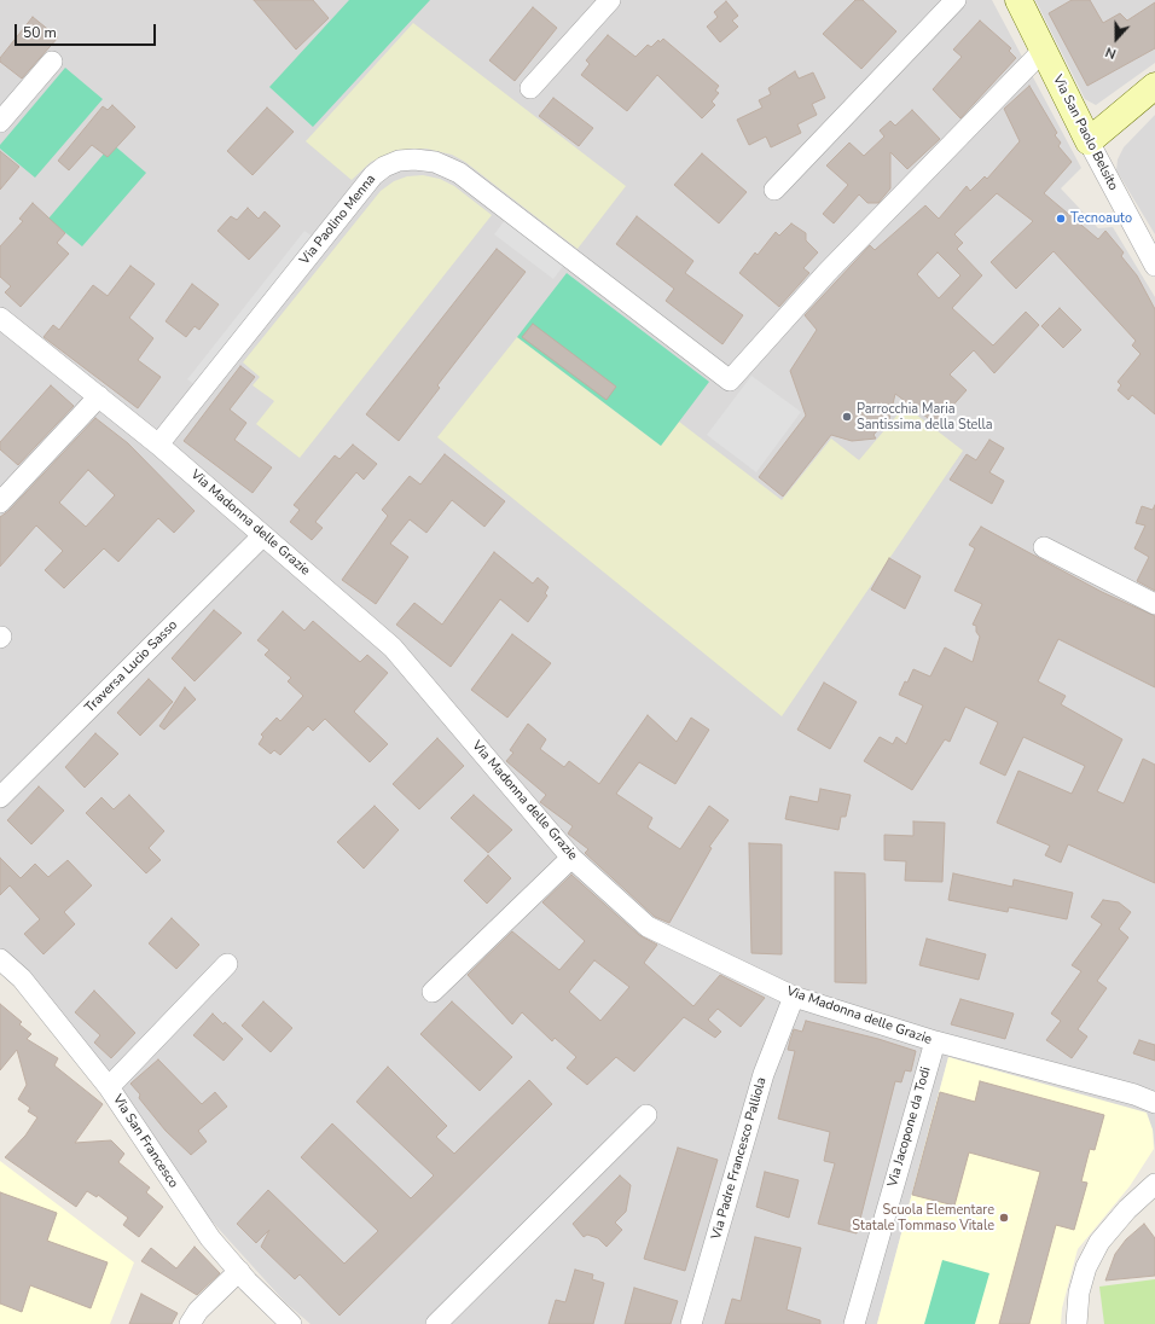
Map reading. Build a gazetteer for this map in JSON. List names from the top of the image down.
{
  "streets": {
    "main road": ["Via San Paolo Belsito"],
    "street": [
      "Via Paolino Menna",
      "Via Madonna delle Grazie",
      "Traversa Lucio Sasso",
      "Via Jacopone da Todi",
      "Via San Francesco",
      "Via Padre Francesco Palliola"
    ]
  },
  "crossings": [
    ["Via San Paolo Belsito", "Via Paolino Menna"],
    ["Via Paolino Menna", "Via Madonna delle Grazie"],
    ["Via Madonna delle Grazie", "Traversa Lucio Sasso"],
    ["Via Madonna delle Grazie", "Via Jacopone da Todi"],
    ["Via Madonna delle Grazie", "Via Padre Francesco Palliola"]
  ],
  "places": ["Tecnoauto", "Parrocchia Maria Santissima della Stella", "Scuola Elementare Statale Tommaso Vitale"],
  "scale_bar": "50 m",
  "north": "bottom"
}
